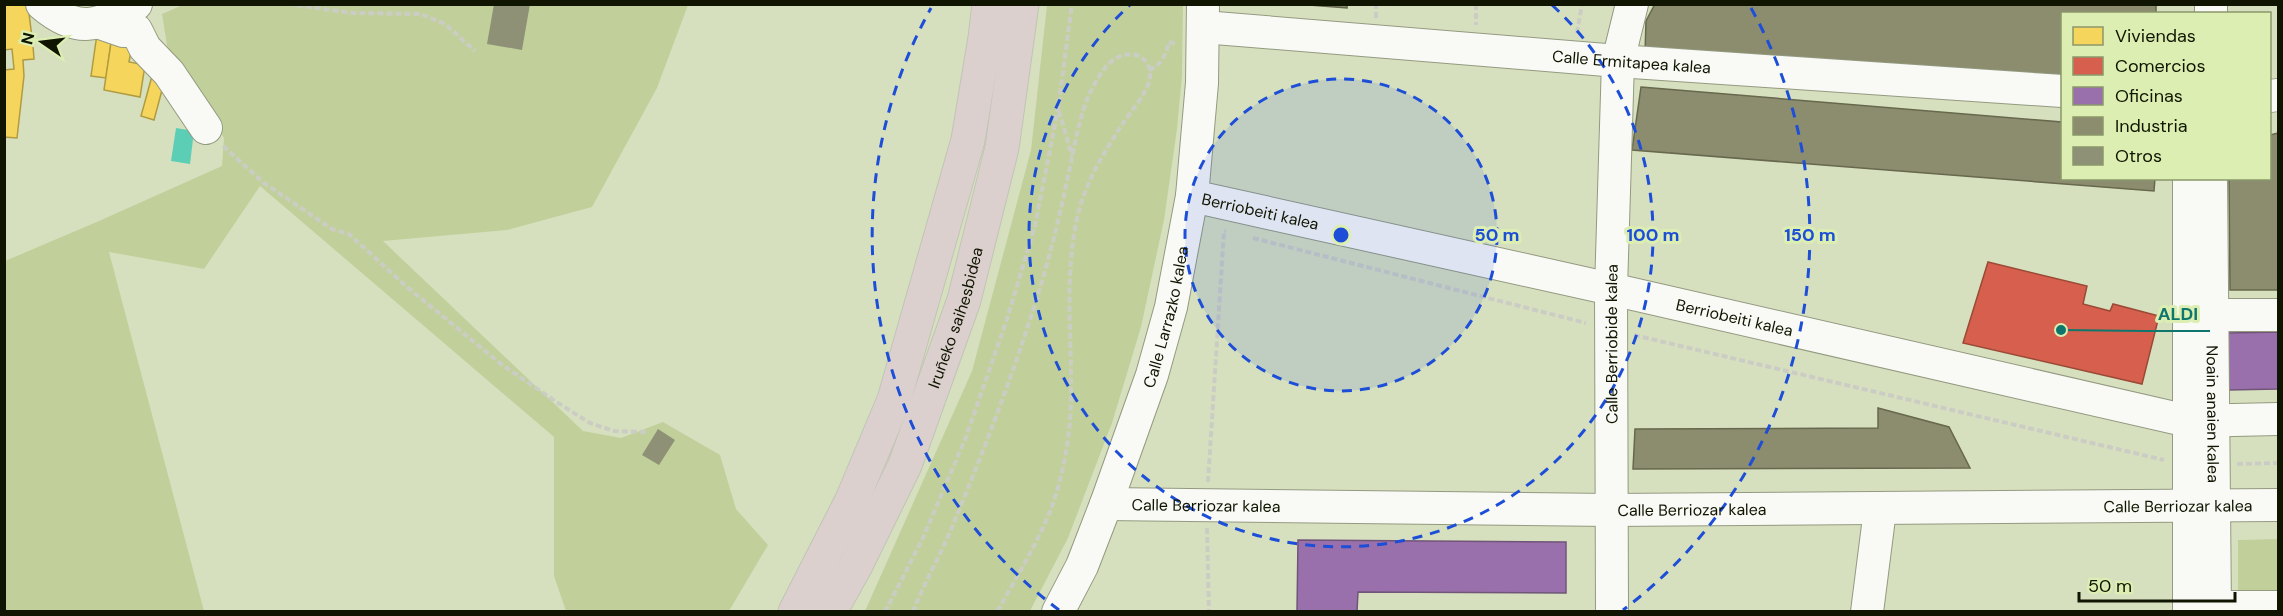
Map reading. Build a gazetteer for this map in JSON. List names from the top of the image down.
{
  "streets": {
    "highway": ["Iruñeko saihesbidea"],
    "street": [
      "Calle Ermitapea kalea",
      "Berriobeiti kalea",
      "Calle Larrazko kalea",
      "Calle Berriobide kalea",
      "Noain anaien kalea",
      "Calle Berriozar kalea"
    ]
  },
  "crossings": [
    ["Calle Ermitapea kalea", "Calle Larrazko kalea"],
    ["Calle Ermitapea kalea", "Calle Berriobide kalea"],
    ["Berriobeiti kalea", "Calle Larrazko kalea"],
    ["Berriobeiti kalea", "Calle Berriobide kalea"],
    ["Berriobeiti kalea", "Noain anaien kalea"],
    ["Calle Larrazko kalea", "Calle Berriozar kalea"],
    ["Calle Berriobide kalea", "Calle Berriozar kalea"],
    ["Noain anaien kalea", "Calle Berriozar kalea"]
  ],
  "places": ["ALDI"],
  "legend": [
    "Viviendas",
    "Comercios",
    "Oficinas",
    "Industria",
    "Otros"
  ],
  "scale_bar": "50 m",
  "north": "left",
  "rings": ["50 m", "100 m", "150 m"]
}
